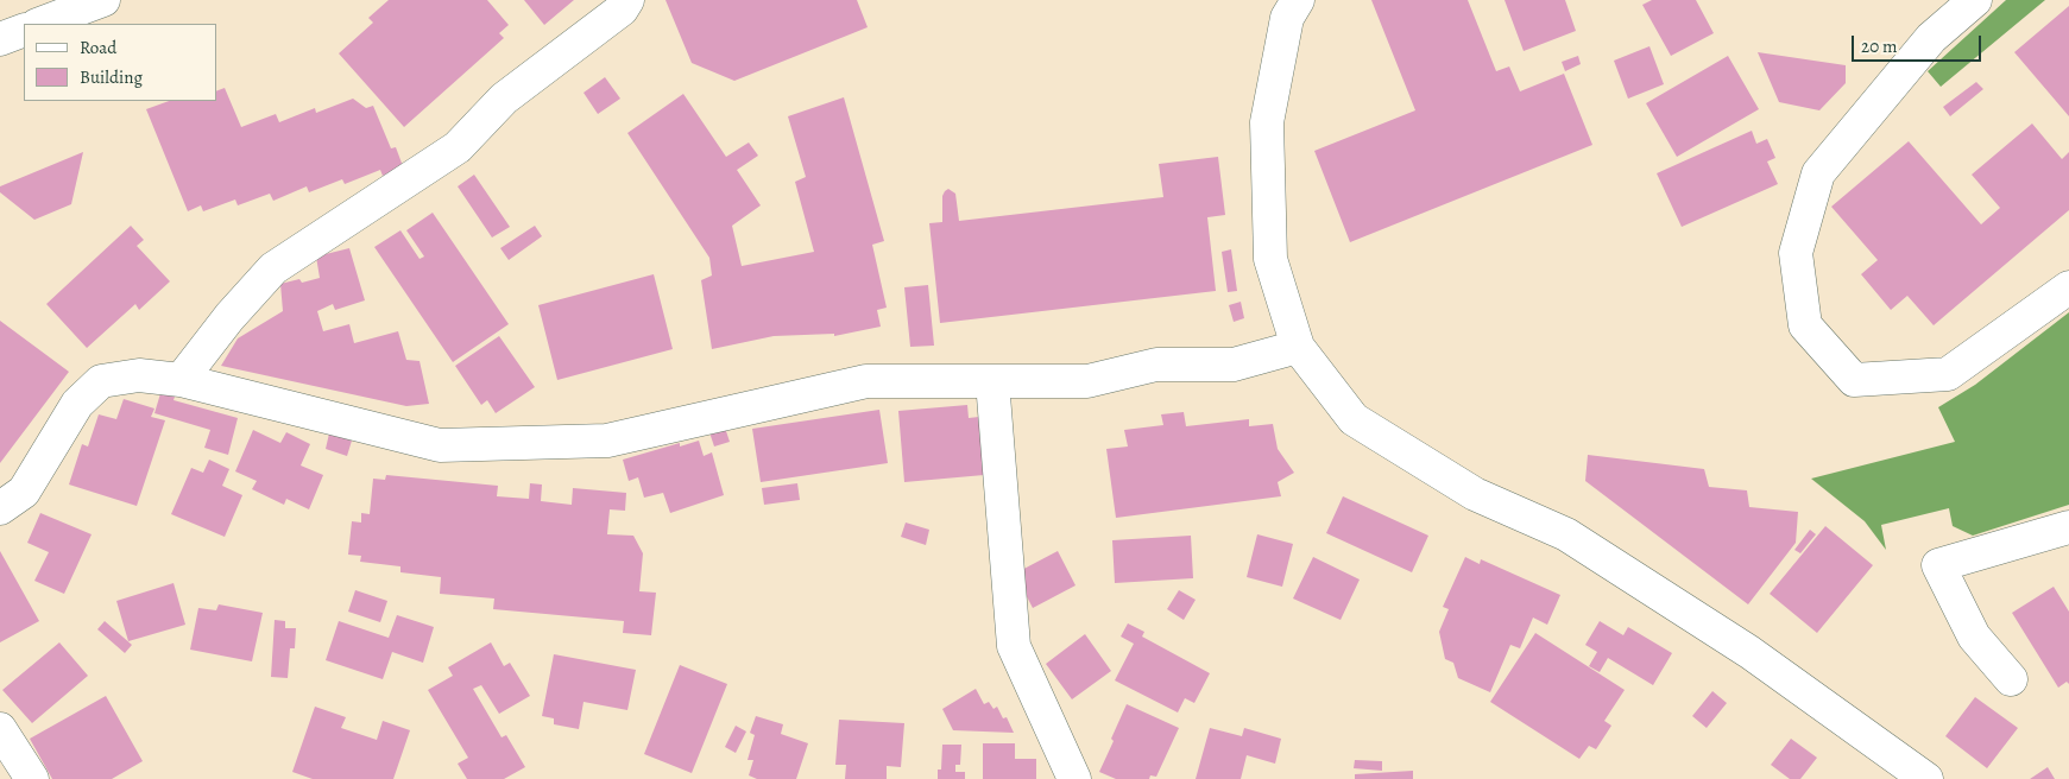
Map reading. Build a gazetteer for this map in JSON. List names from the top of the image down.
{
  "legend": ["Road", "Building"],
  "scale_bar": "20 m"
}
